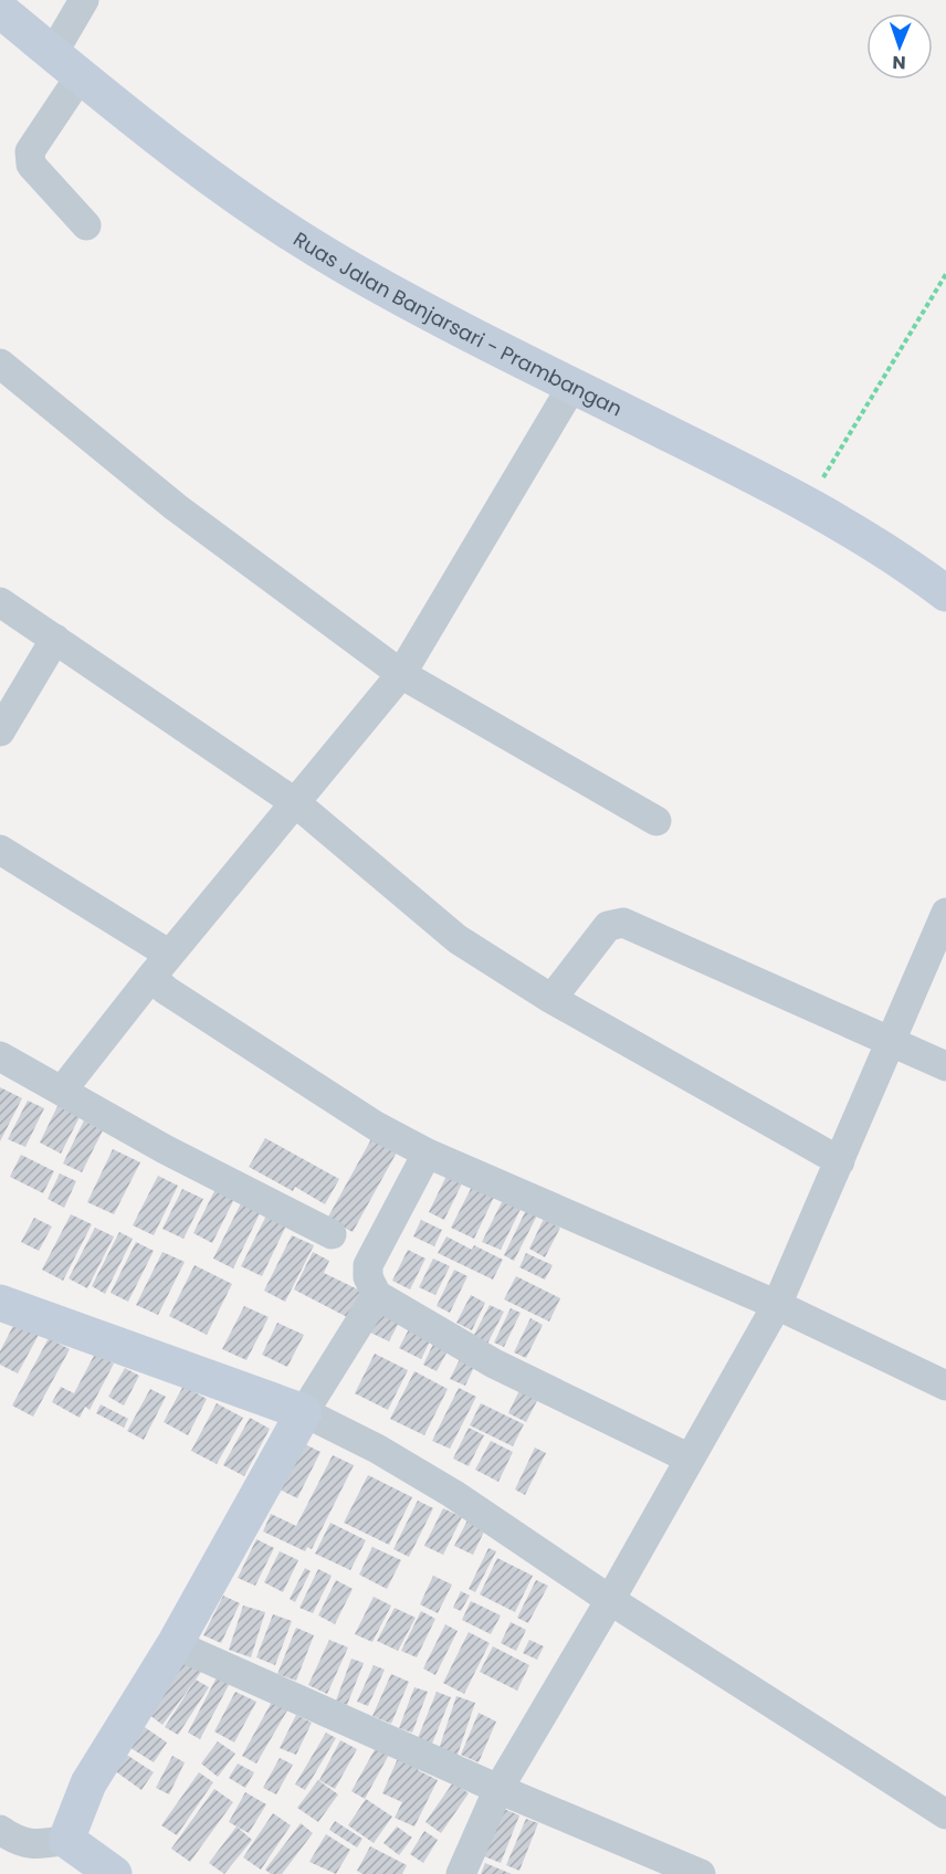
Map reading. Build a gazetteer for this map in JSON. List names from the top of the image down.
{
  "streets": {
    "main road": ["Ruas Jalan Banjarsari - Prambangan"]
  },
  "north": "bottom"
}
